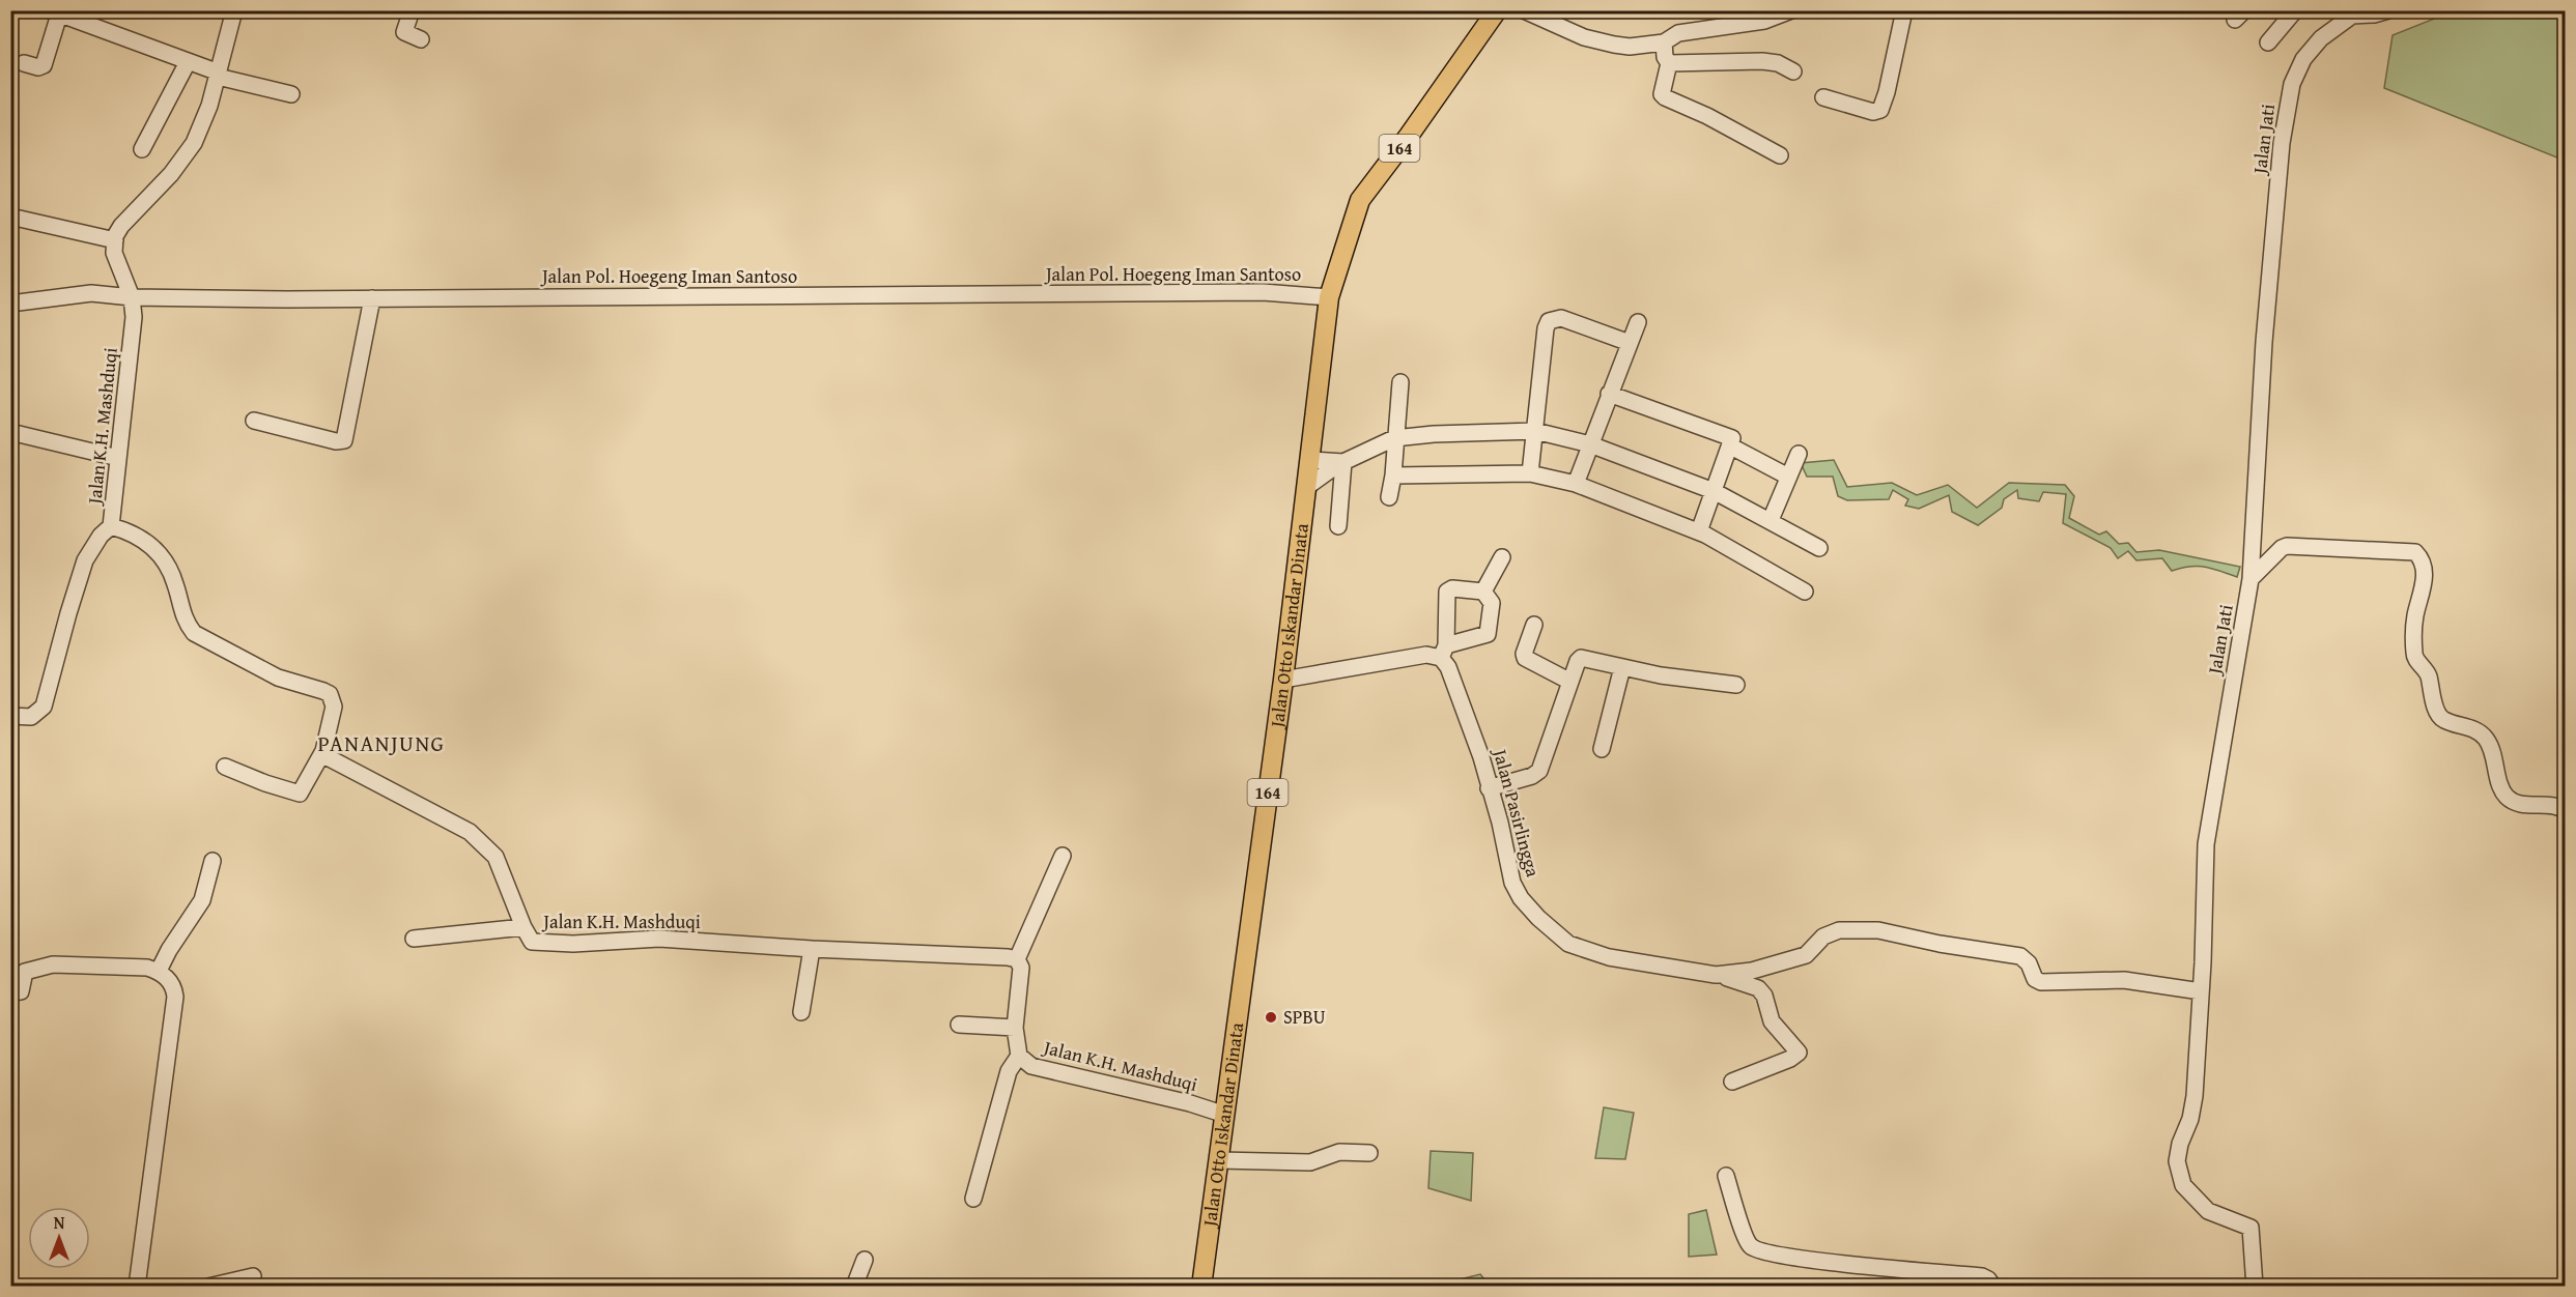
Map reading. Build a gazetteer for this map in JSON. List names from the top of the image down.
{
  "streets": {
    "main road": ["164", "Jalan Otto Iskandar Dinata"],
    "street": [
      "Jalan Jati",
      "Jalan Pol. Hoegeng Iman Santoso",
      "Jalan K.H. Mashduqi",
      "Jalan Pasirlingga"
    ]
  },
  "crossings": [
    ["Jalan Jati", "Jalan Pasirlingga"],
    ["Jalan Pol. Hoegeng Iman Santoso", "Jalan K.H. Mashduqi"],
    ["Jalan Pol. Hoegeng Iman Santoso", "Jalan Otto Iskandar Dinata"],
    ["Jalan K.H. Mashduqi", "Jalan Otto Iskandar Dinata"]
  ],
  "districts": ["PANANJUNG"],
  "places": ["SPBU"],
  "north": "top"
}
